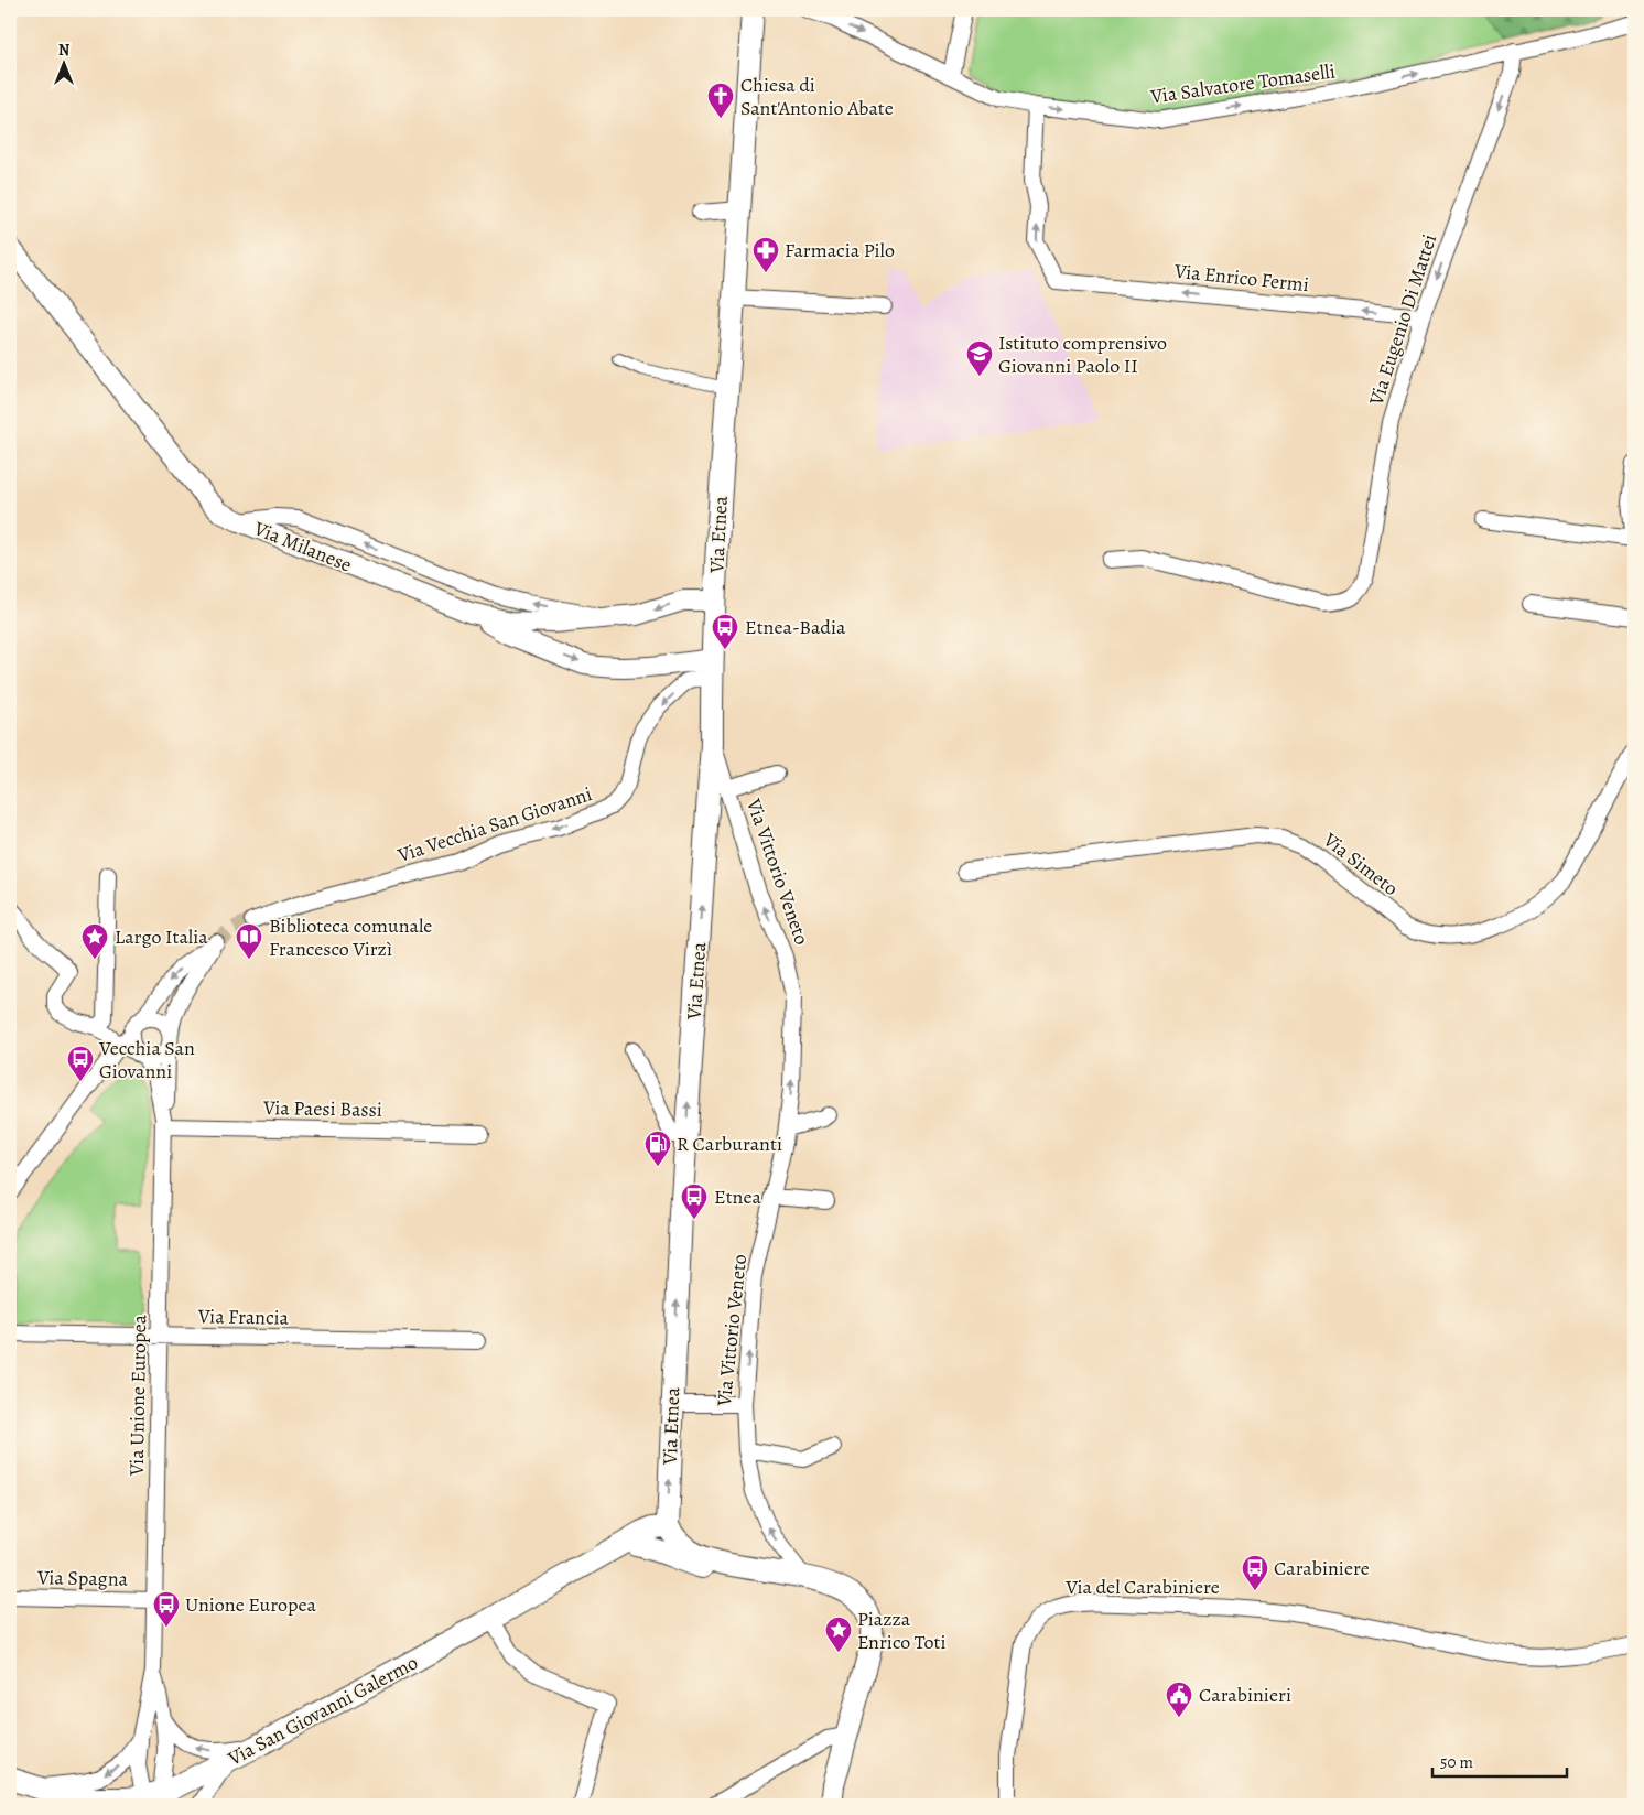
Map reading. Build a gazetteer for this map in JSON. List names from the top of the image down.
{
  "streets": {
    "main road": ["Via Etnea", "Via San Giovanni Galermo"],
    "street": [
      "Via Salvatore Tomaselli",
      "Via Enrico Fermi",
      "Via Eugenio Di Mattei",
      "Via Milanese",
      "Via Vecchia San Giovanni",
      "Via Simeto",
      "Via Vittorio Veneto",
      "Via Paesi Bassi",
      "Via Francia",
      "Via Unione Europea",
      "Via Spagna",
      "Via del Carabiniere"
    ]
  },
  "crossings": [
    ["Via Salvatore Tomaselli", "Via Enrico Fermi"],
    ["Via Salvatore Tomaselli", "Via Eugenio Di Mattei"],
    ["Via Enrico Fermi", "Via Eugenio Di Mattei"],
    ["Via Etnea", "Via Milanese"],
    ["Via Etnea", "Via Vittorio Veneto"],
    ["Via Etnea", "Via San Giovanni Galermo"],
    ["Via Paesi Bassi", "Via Unione Europea"],
    ["Via Francia", "Via Unione Europea"],
    ["Via Unione Europea", "Via Spagna"]
  ],
  "one_way": [
    "Via Salvatore Tomaselli",
    "Via Enrico Fermi",
    "Via Etnea",
    "Via Vecchia San Giovanni",
    "Via Vittorio Veneto"
  ],
  "places": {
    "church": ["Chiesa di Sant'Antonio Abate"],
    "pharmacy": ["Farmacia Pilo"],
    "school or university": ["Istituto comprensivo Giovanni Paolo II"],
    "bus stop": [
      "Etnea-Badia",
      "Vecchia San Giovanni",
      "Etnea",
      "Carabiniere",
      "Unione Europea"
    ],
    "place": ["Largo Italia", "Piazza Enrico Toti"],
    "library": ["Biblioteca comunale Francesco Virzì"],
    "fuel station": ["R Carburanti"],
    "public building": ["Carabinieri"]
  },
  "scale_bar": "50 m",
  "north": "top"
}
